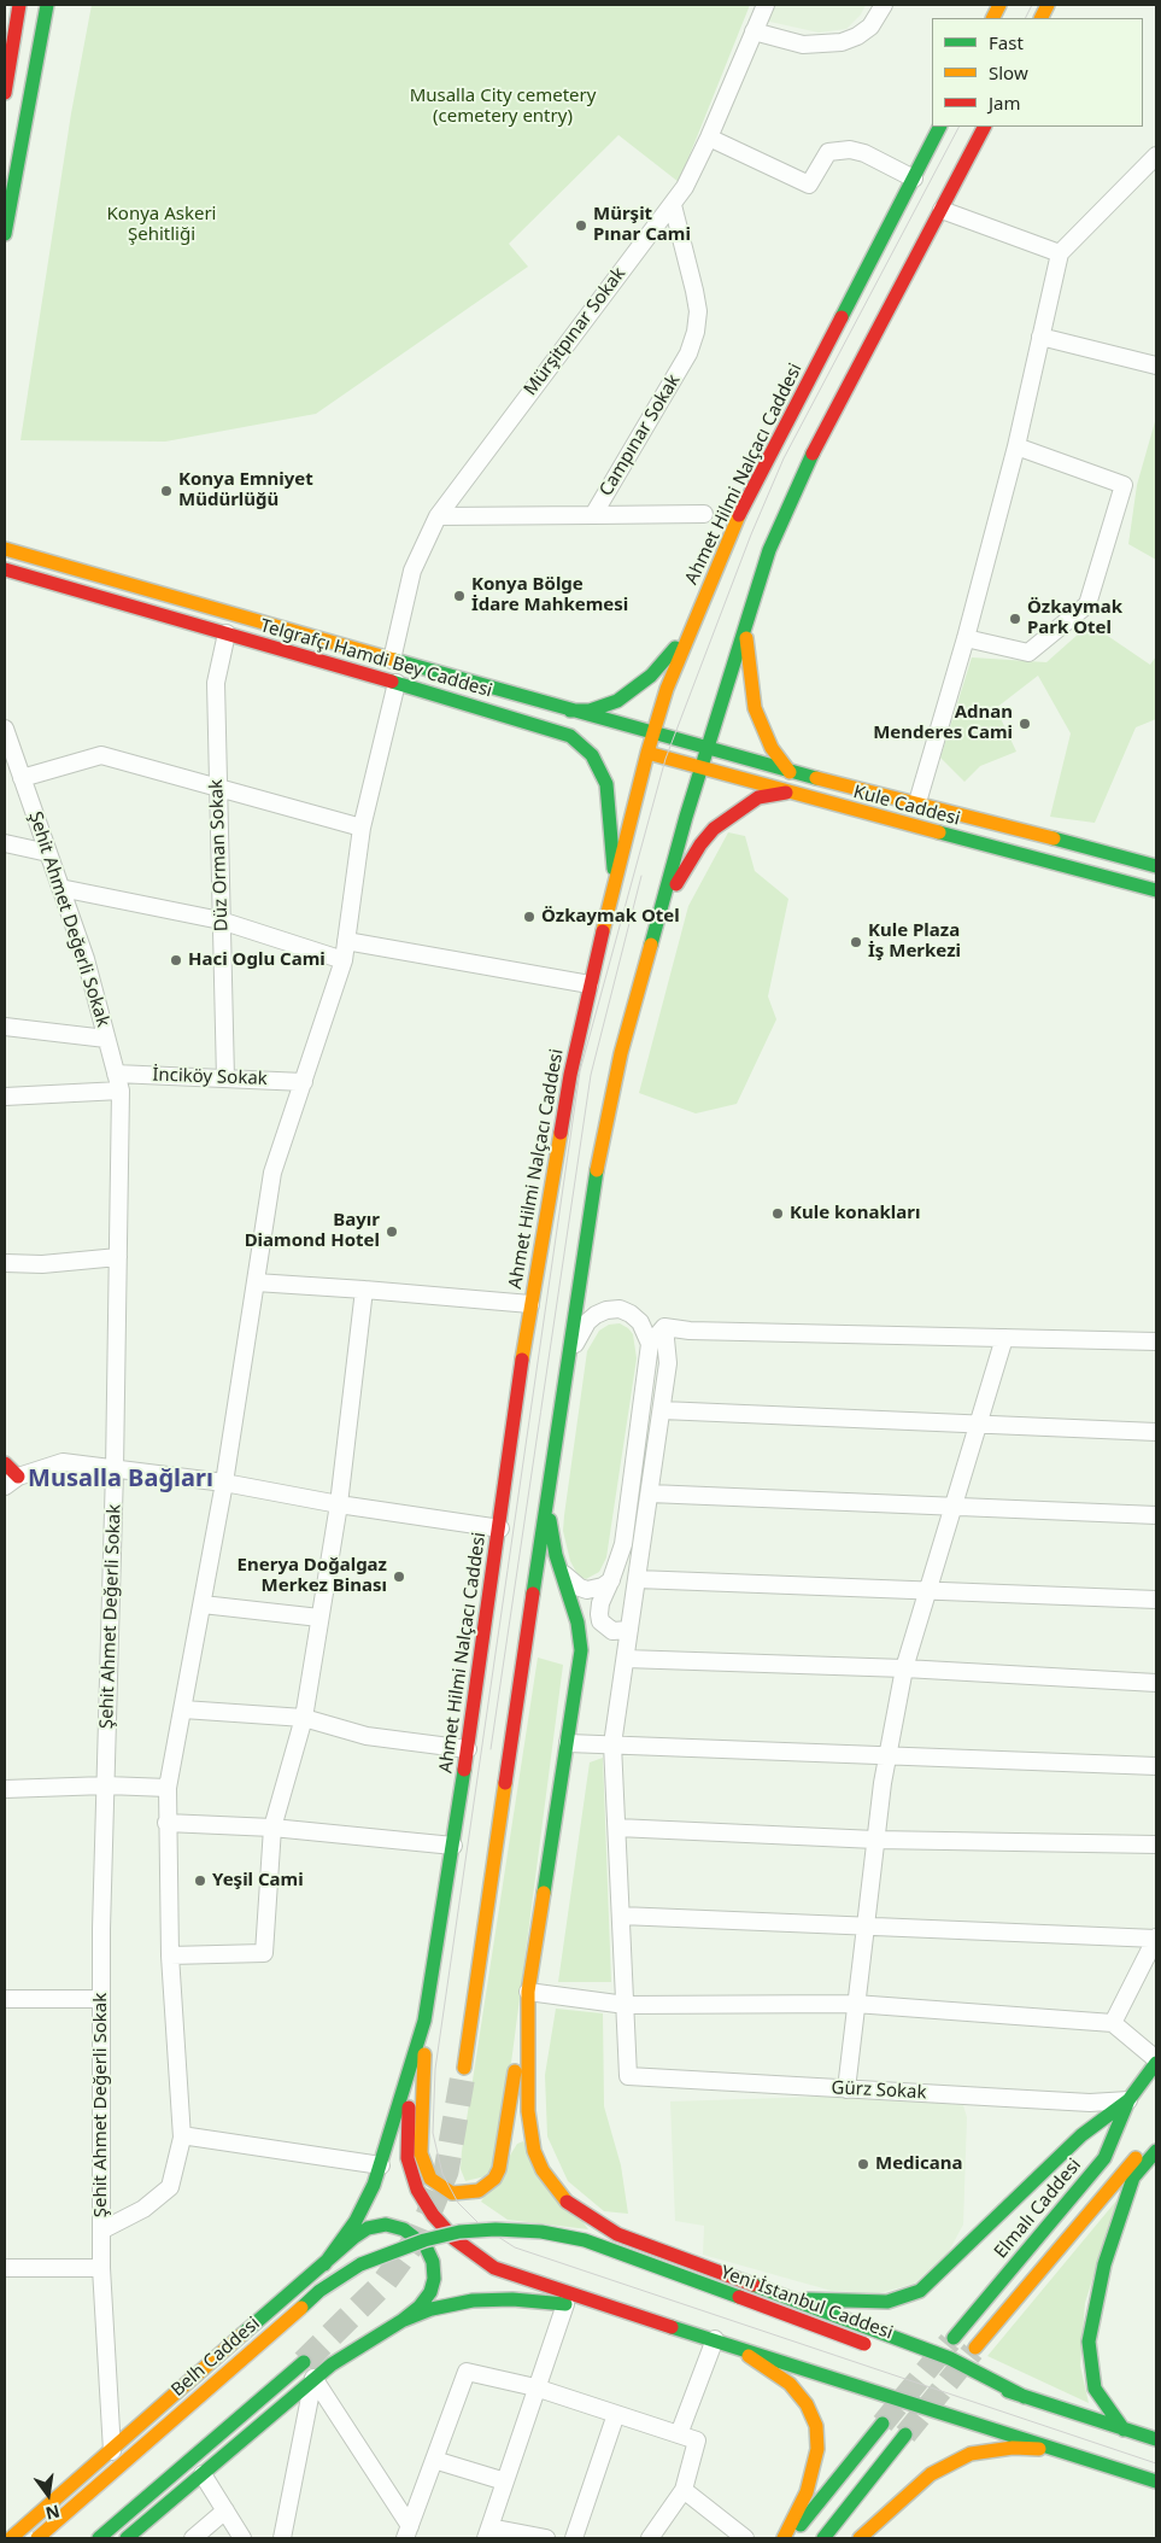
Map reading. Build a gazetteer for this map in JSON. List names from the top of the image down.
{
  "streets": {
    "main road": [
      "Ahmet Hilmi Nalçacı Caddesi",
      "Telgrafçı Hamdi Bey Caddesi",
      "Kule Caddesi",
      "Elmalı Caddesi",
      "Yeni İstanbul Caddesi",
      "Belh Caddesi"
    ],
    "street": [
      "Mürşitpınar Sokak",
      "Campınar Sokak",
      "Düz Orman Sokak",
      "Şehit Ahmet Değerli Sokak",
      "İnciköy Sokak",
      "Gürz Sokak"
    ]
  },
  "crossings": [
    ["Mürşitpınar Sokak", "Campınar Sokak"],
    ["Mürşitpınar Sokak", "Telgrafçı Hamdi Bey Caddesi"],
    ["Ahmet Hilmi Nalçacı Caddesi", "Telgrafçı Hamdi Bey Caddesi"],
    ["Ahmet Hilmi Nalçacı Caddesi", "Kule Caddesi"],
    ["Ahmet Hilmi Nalçacı Caddesi", "Belh Caddesi"],
    ["Telgrafçı Hamdi Bey Caddesi", "Kule Caddesi"],
    ["Telgrafçı Hamdi Bey Caddesi", "Düz Orman Sokak"],
    ["Düz Orman Sokak", "İnciköy Sokak"],
    ["Şehit Ahmet Değerli Sokak", "İnciköy Sokak"],
    ["Şehit Ahmet Değerli Sokak", "Belh Caddesi"],
    ["Gürz Sokak", "Elmalı Caddesi"],
    ["Yeni İstanbul Caddesi", "Belh Caddesi"]
  ],
  "districts": ["Musalla Bağları"],
  "parks": ["Musalla City cemetery (cemetery entry)", "Konya Askeri Şehitliği"],
  "places": [
    "Mürşit Pınar Cami",
    "Konya Emniyet Müdürlüğü",
    "Konya Bölge İdare Mahkemesi",
    "Özkaymak Park Otel",
    "Adnan Menderes Cami",
    "Özkaymak Otel",
    "Kule Plaza İş Merkezi",
    "Haci Oglu Cami",
    "Kule konakları",
    "Bayır Diamond Hotel",
    "Enerya Doğalgaz Merkez Binası",
    "Yeşil Cami",
    "Medicana"
  ],
  "legend": ["Fast", "Slow", "Jam"],
  "north": "bottom"
}
